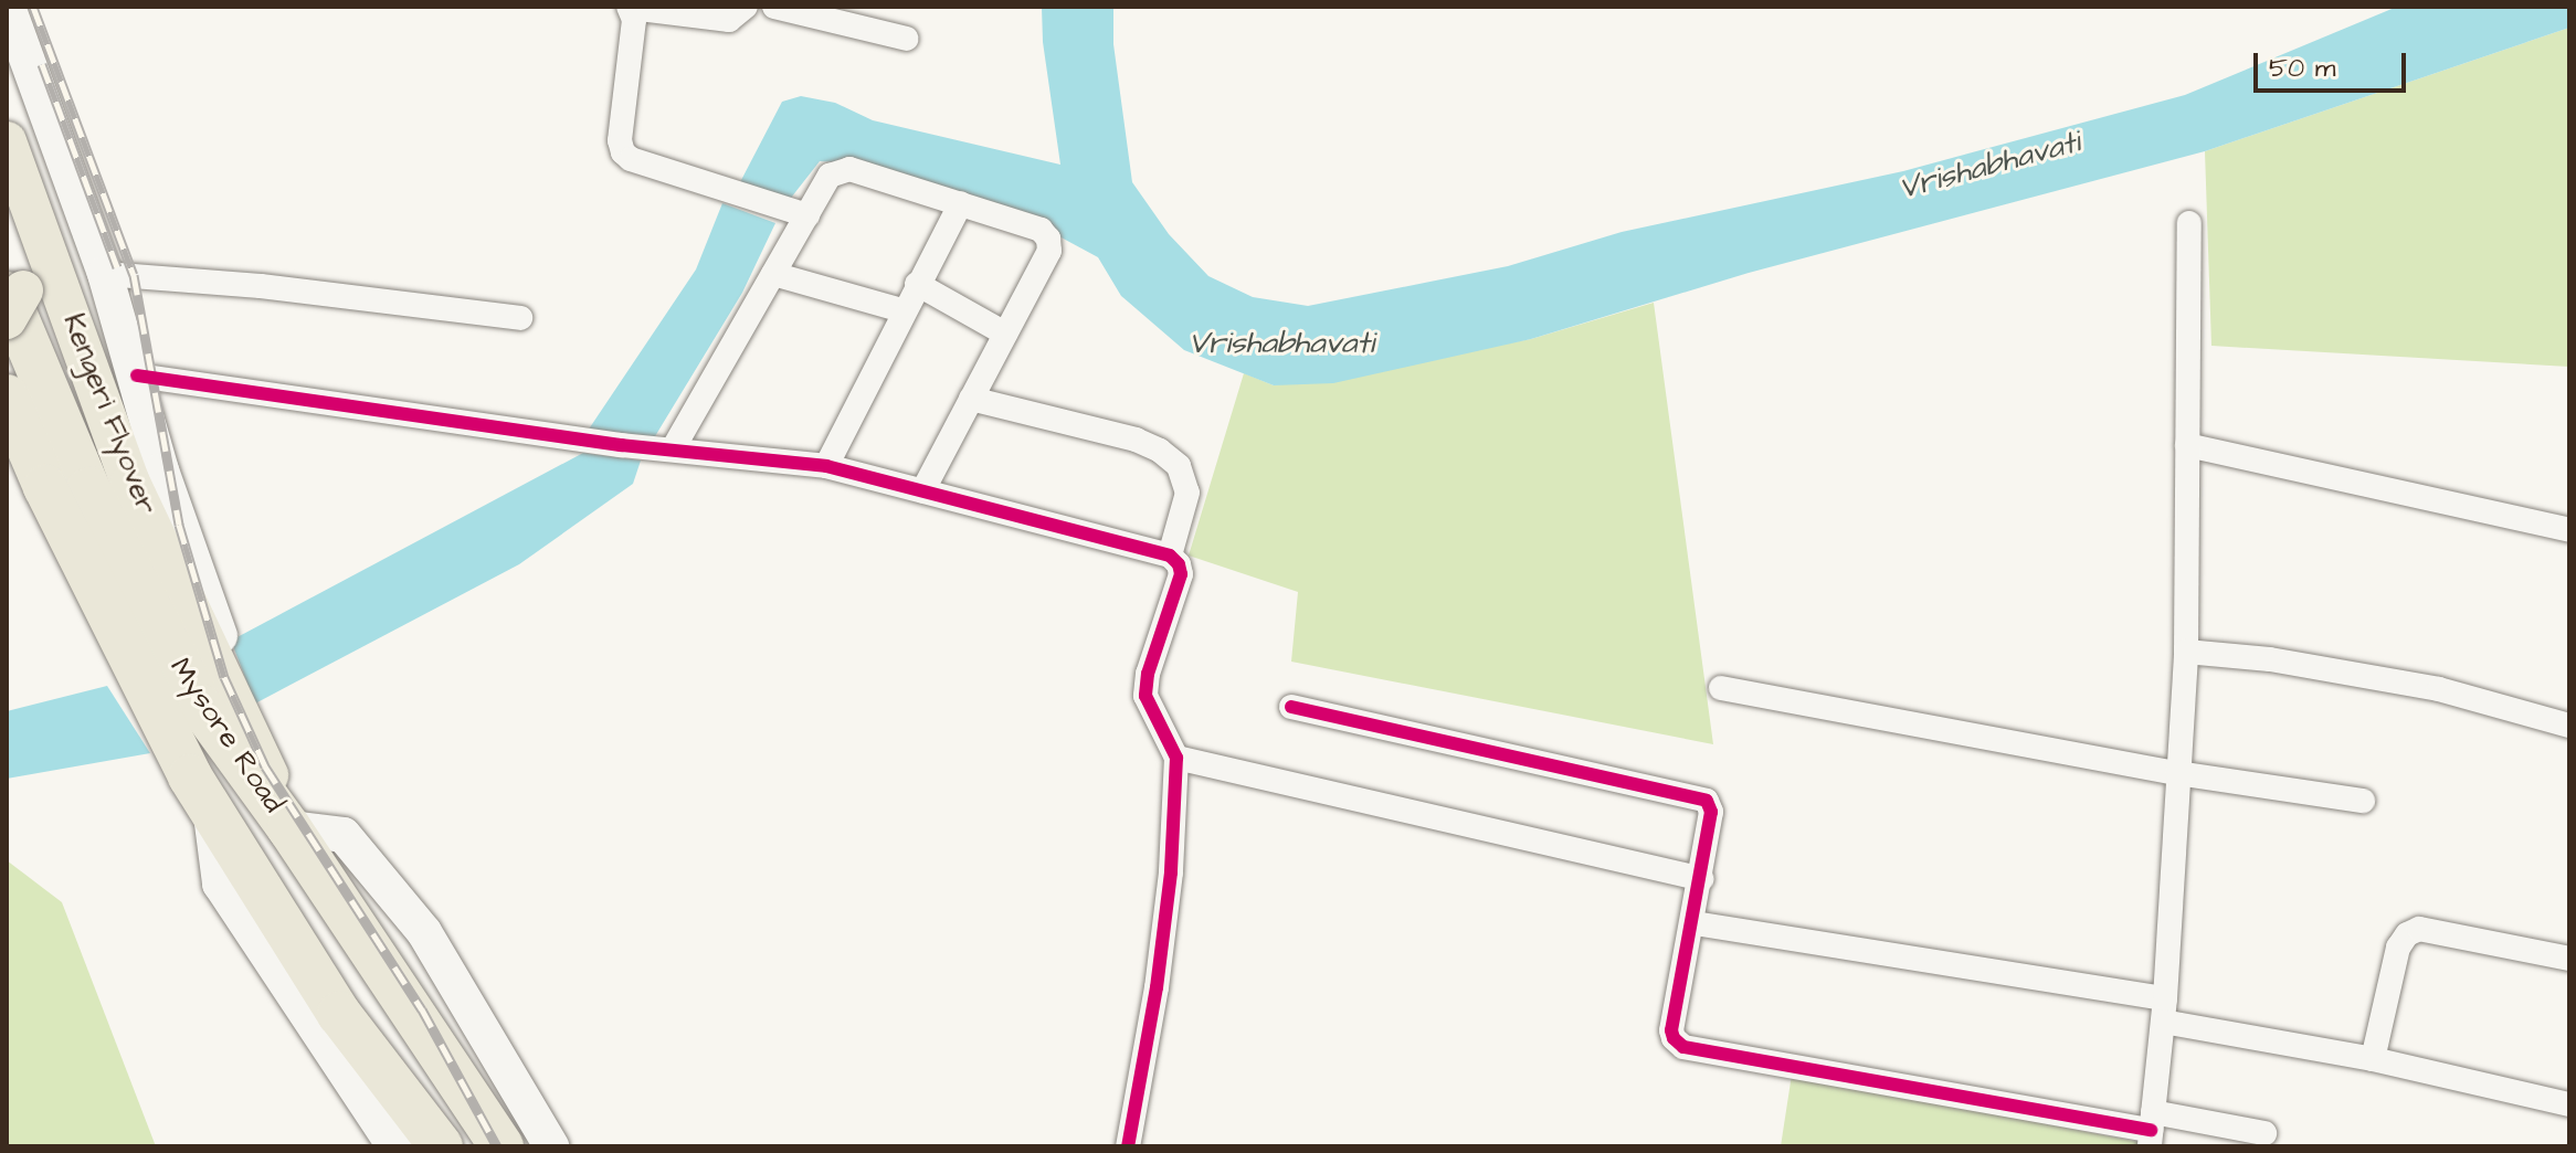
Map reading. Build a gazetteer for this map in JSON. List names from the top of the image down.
{
  "streets": {
    "highway": ["Mysore Road"],
    "main road": ["Kengeri Flyover"]
  },
  "crossings": [
    ["Kengeri Flyover", "Mysore Road"]
  ],
  "water": ["Vrishabhavati"],
  "scale_bar": "50 m"
}
